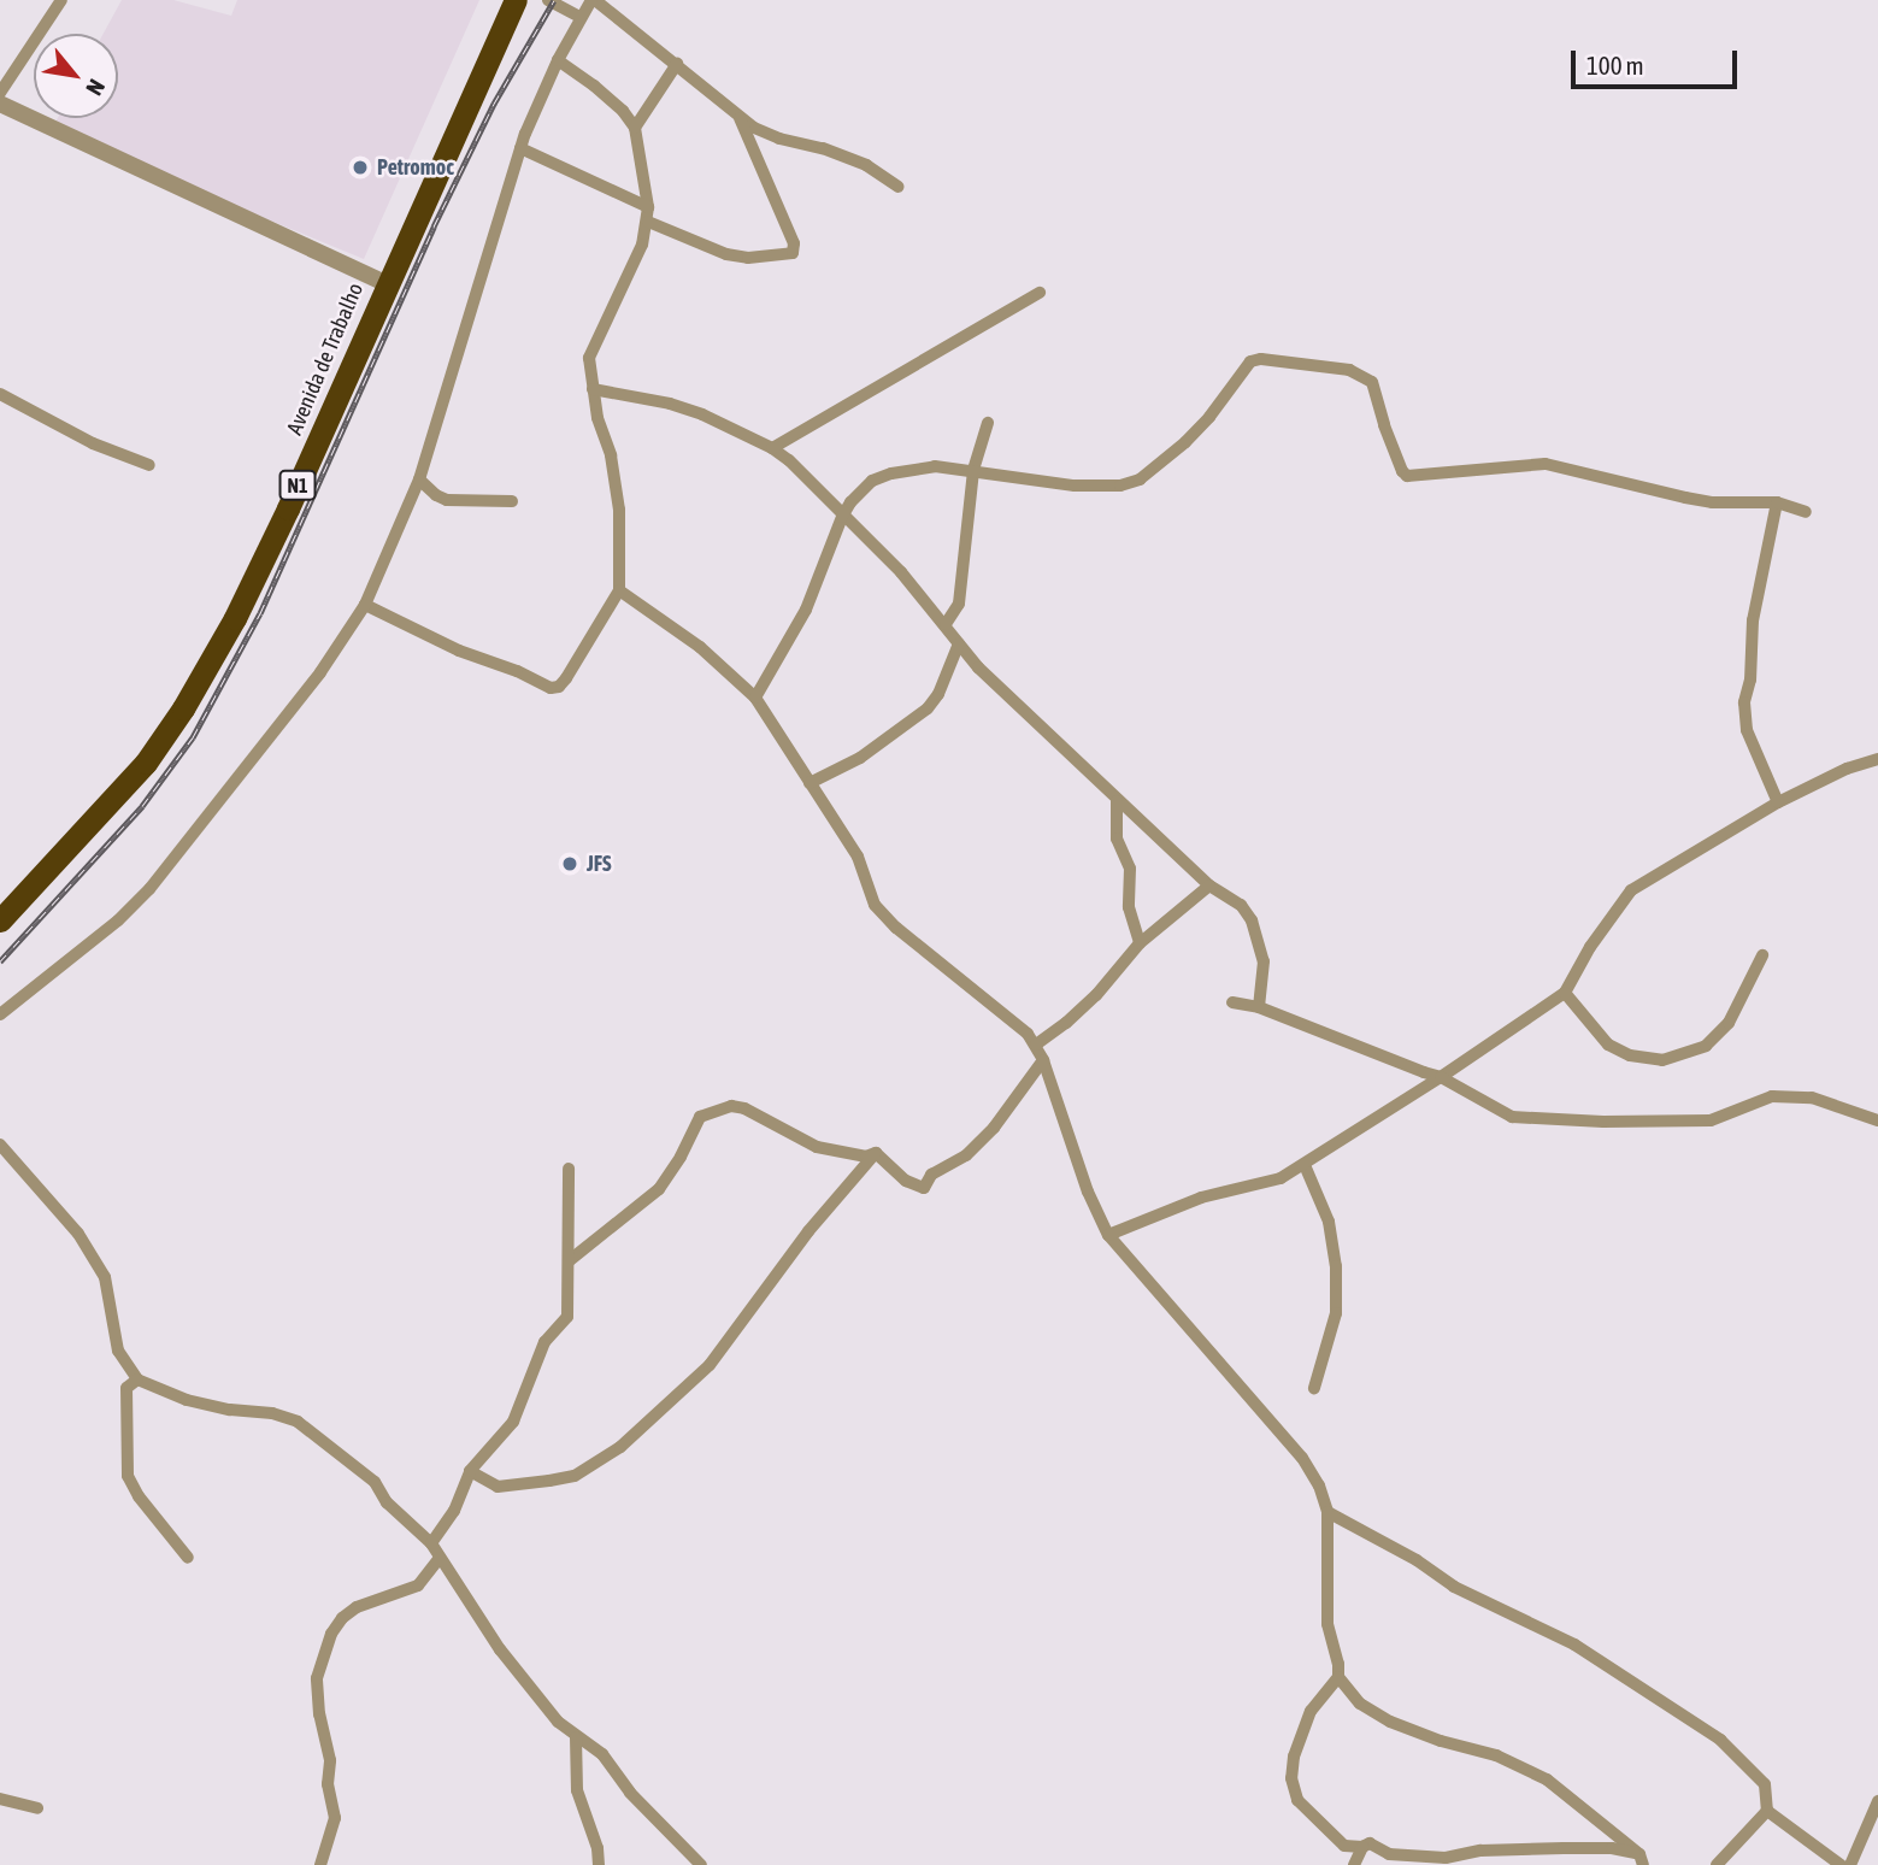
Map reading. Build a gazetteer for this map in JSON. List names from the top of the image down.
{
  "streets": {
    "highway": ["Avenida de Trabalho", "N1"]
  },
  "places": ["Petromoc", "JFS"],
  "scale_bar": "100 m",
  "north": "bottom right"
}
